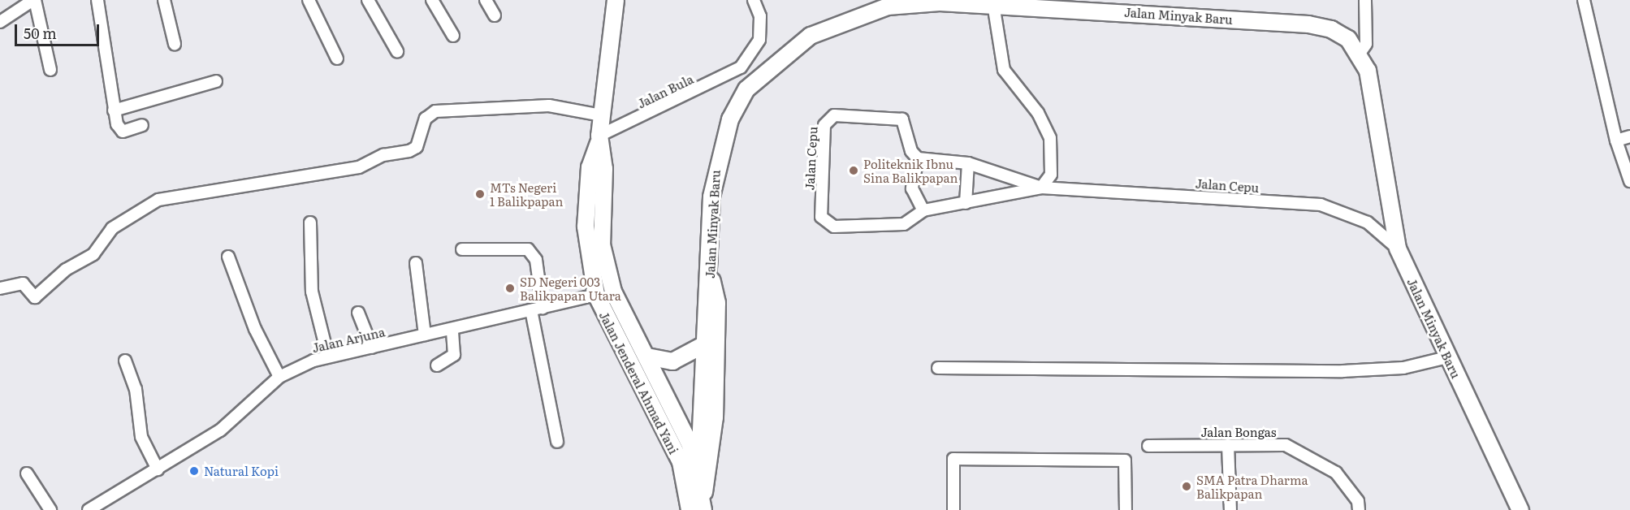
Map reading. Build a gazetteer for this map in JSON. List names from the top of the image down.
{
  "streets": {
    "main road": ["Jalan Minyak Baru", "Jalan Jenderal Ahmad Yani"],
    "street": [
      "Jalan Bula",
      "Jalan Cepu",
      "Jalan Arjuna",
      "Jalan Bongas"
    ]
  },
  "crossings": [
    ["Jalan Minyak Baru", "Jalan Cepu"],
    ["Jalan Minyak Baru", "Jalan Jenderal Ahmad Yani"],
    ["Jalan Bula", "Jalan Jenderal Ahmad Yani"],
    ["Jalan Arjuna", "Jalan Jenderal Ahmad Yani"]
  ],
  "places": [
    "Politeknik Ibnu Sina Balikpapan",
    "MTs Negeri 1 Balikpapan",
    "SD Negeri 003 Balikpapan Utara",
    "Natural Kopi",
    "SMA Patra Dharma Balikpapan"
  ],
  "scale_bar": "50 m"
}
